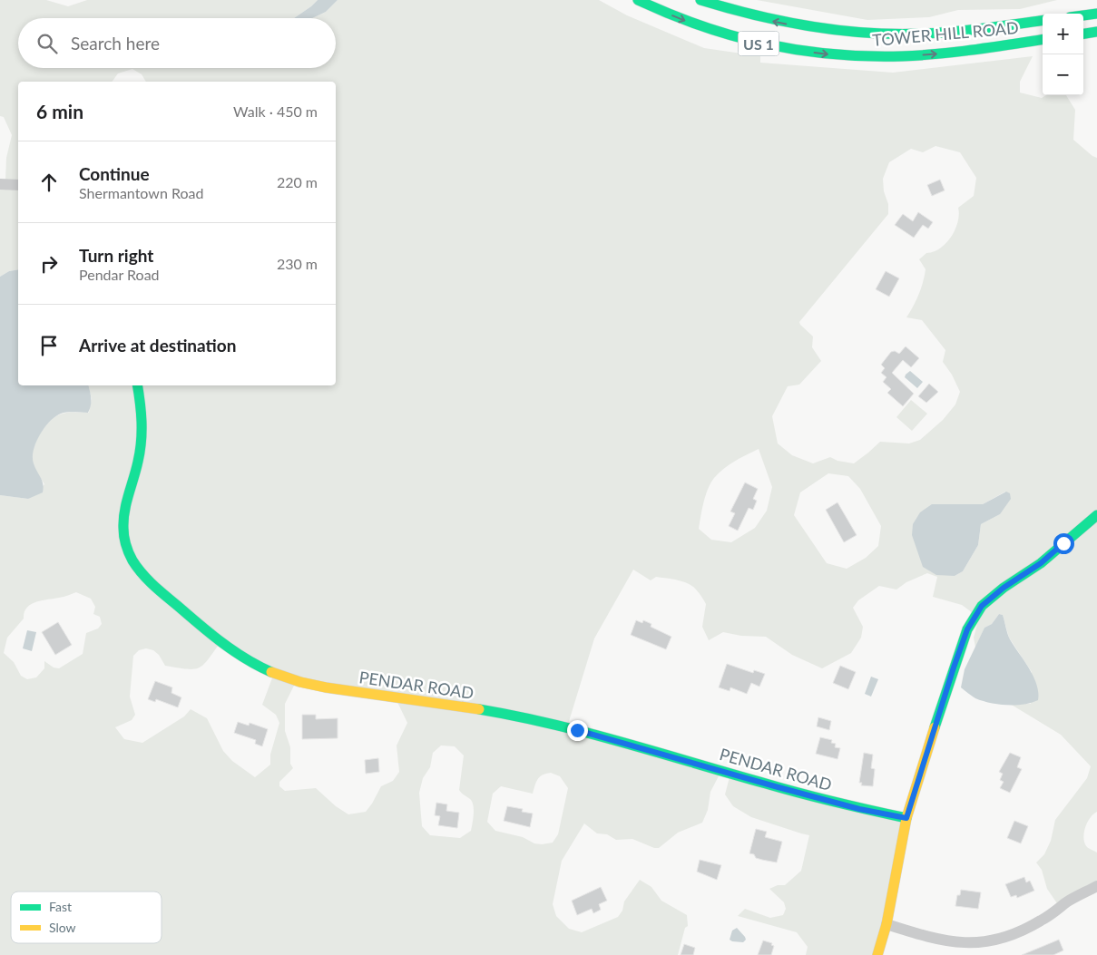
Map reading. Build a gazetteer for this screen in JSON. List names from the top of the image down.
{
  "streets": {
    "main road": ["TOWER HILL ROAD", "US 1", "PENDAR ROAD"]
  },
  "legend": ["Fast", "Slow"],
  "page": {
    "map_buttons": ["+", "−"],
    "search": "Search here",
    "heading": ["6 min", "Walk · 450 m"],
    "list": [
      ["Continue", "Shermantown Road", "220 m"],
      ["Turn right", "Pendar Road", "230 m"],
      "Arrive at destination"
    ]
  }
}
